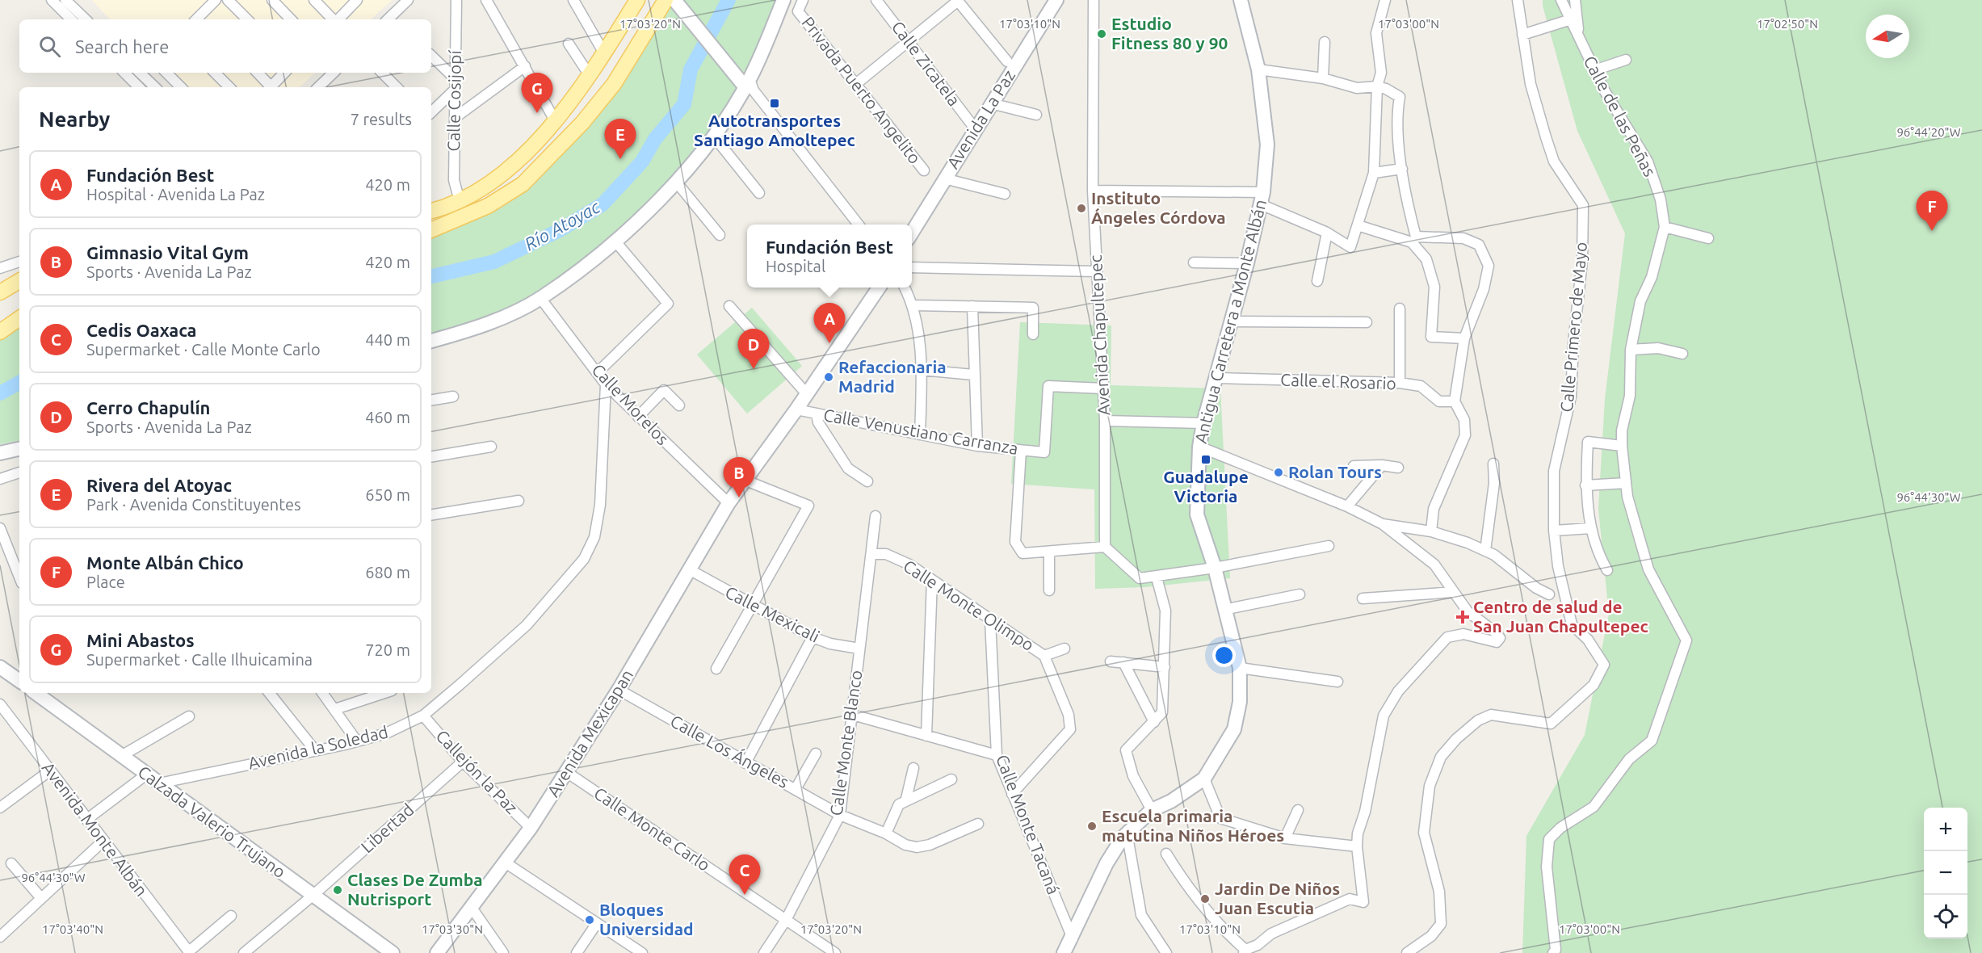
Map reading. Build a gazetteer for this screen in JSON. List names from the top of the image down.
{
  "streets": {
    "street": [
      "Calle Zicatela",
      "Privada Puerto Angelito",
      "Calle Cosijopí",
      "Calle de las Peñas",
      "Avenida La Paz",
      "Antigua Carretera a Monte Albán",
      "Calle Primero de Mayo",
      "Avenida Chapultepec",
      "Calle el Rosario",
      "Calle Morelos",
      "Calle Venustiano Carranza",
      "Calle Monte Olimpo",
      "Calle Mexicali",
      "Avenida Mexicapan",
      "Calle Monte Blanco",
      "Avenida la Soledad",
      "Calle Los Ángeles",
      "Callejón la Paz",
      "Calzada Valerio Trujano",
      "Calle Monte Tacaná",
      "Libertad",
      "Avenida Monte Albán",
      "Calle Monte Carlo"
    ]
  },
  "crossings": [
    ["Calle Zicatela", "Avenida La Paz"],
    ["Antigua Carretera a Monte Albán", "Calle el Rosario"],
    ["Antigua Carretera a Monte Albán", "Calle Monte Tacaná"],
    ["Avenida Chapultepec", "Calle Venustiano Carranza"],
    ["Calle Morelos", "Avenida Mexicapan"],
    ["Calle Morelos", "Avenida la Soledad"],
    ["Calle Monte Olimpo", "Calle Monte Blanco"],
    ["Calle Monte Olimpo", "Calle Monte Tacaná"],
    ["Calle Mexicali", "Avenida Mexicapan"],
    ["Calle Mexicali", "Calle Monte Blanco"],
    ["Avenida Mexicapan", "Calle Los Ángeles"],
    ["Avenida Mexicapan", "Callejón la Paz"],
    ["Avenida Mexicapan", "Calle Monte Carlo"],
    ["Calle Monte Blanco", "Calle Los Ángeles"],
    ["Calle Monte Blanco", "Calle Monte Carlo"],
    ["Avenida la Soledad", "Callejón la Paz"],
    ["Avenida la Soledad", "Calzada Valerio Trujano"],
    ["Callejón la Paz", "Libertad"],
    ["Calzada Valerio Trujano", "Libertad"]
  ],
  "water": ["Río Atoyac"],
  "places": {
    "other": [
      "Estudio Fitness 80 y 90",
      "Instituto Ángeles Córdova",
      "Refaccionaria Madrid",
      "Rolan Tours",
      "Escuela primaria matutina Niños Héroes",
      "Clases De Zumba Nutrisport",
      "Jardin De Niños Juan Escutia",
      "Bloques Universidad"
    ],
    "transit": ["Autotransportes Santiago Amoltepec", "Guadalupe Victoria"],
    "health": ["Centro de salud de San Juan Chapultepec"]
  },
  "north": "left",
  "page": {
    "search": "Search here",
    "pins": [
      "G",
      "E",
      "F",
      "A",
      "D",
      "B",
      "C"
    ],
    "heading": ["Nearby", "7 results"],
    "list": [
      {
        "mark": "A",
        "name": "Fundación Best",
        "note": "Hospital · Avenida La Paz",
        "value": "420 m"
      },
      {
        "mark": "B",
        "name": "Gimnasio Vital Gym",
        "note": "Sports · Avenida La Paz",
        "value": "420 m"
      },
      {
        "mark": "C",
        "name": "Cedis Oaxaca",
        "note": "Supermarket · Calle Monte Carlo",
        "value": "440 m"
      },
      {
        "mark": "D",
        "name": "Cerro Chapulín",
        "note": "Sports · Avenida La Paz",
        "value": "460 m"
      },
      {
        "mark": "E",
        "name": "Rivera del Atoyac",
        "note": "Park · Avenida Constituyentes",
        "value": "650 m"
      },
      {
        "mark": "F",
        "name": "Monte Albán Chico",
        "note": "Place",
        "value": "680 m"
      },
      {
        "mark": "G",
        "name": "Mini Abastos",
        "note": "Supermarket · Calle Ilhuicamina",
        "value": "720 m"
      }
    ],
    "popup": ["Fundación Best", "Hospital"],
    "map_buttons": ["+", "−"]
  },
  "coordinates": [
    "17°03'20\"N",
    "17°03'10\"N",
    "17°03'00\"N",
    "17°02'50\"N",
    "96°44'20\"W",
    "96°44'30\"W",
    "17°03'40\"N",
    "17°03'30\"N"
  ]
}
